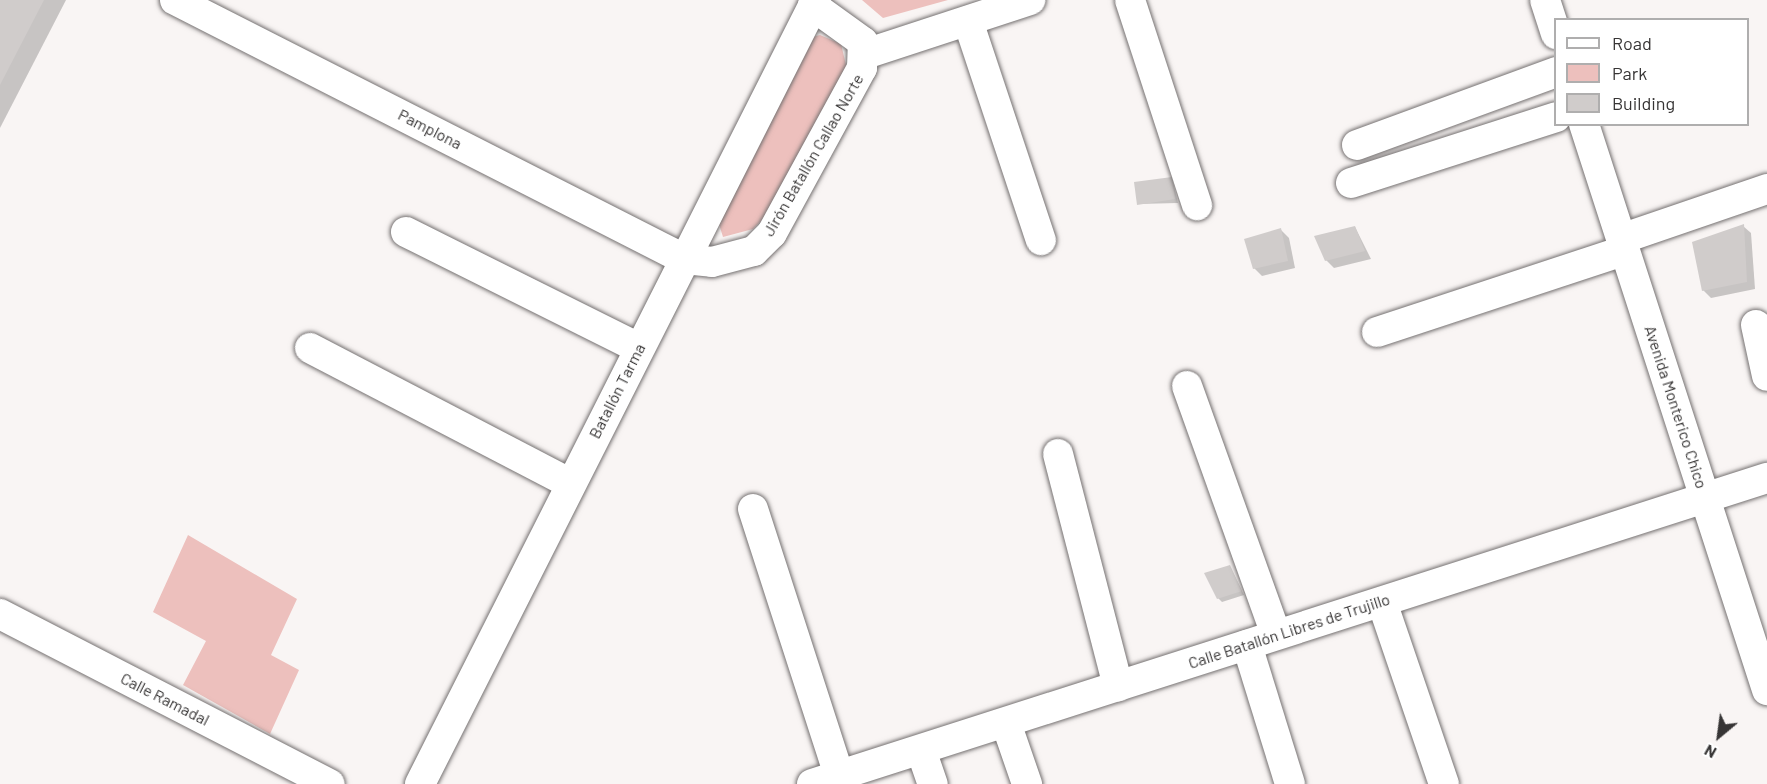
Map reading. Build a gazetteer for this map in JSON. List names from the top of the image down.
{
  "streets": {
    "street": [
      "Pamplona",
      "Jirón Batallón Callao Norte",
      "Batallón Tarma",
      "Avenida Monterico Chico",
      "Calle Batallón Libres de Trujillo",
      "Calle Ramadal"
    ]
  },
  "crossings": [
    ["Pamplona", "Jirón Batallón Callao Norte"],
    ["Pamplona", "Batallón Tarma"],
    ["Jirón Batallón Callao Norte", "Batallón Tarma"],
    ["Avenida Monterico Chico", "Calle Batallón Libres de Trujillo"]
  ],
  "legend": ["Road", "Park", "Building"],
  "north": "bottom left"
}
